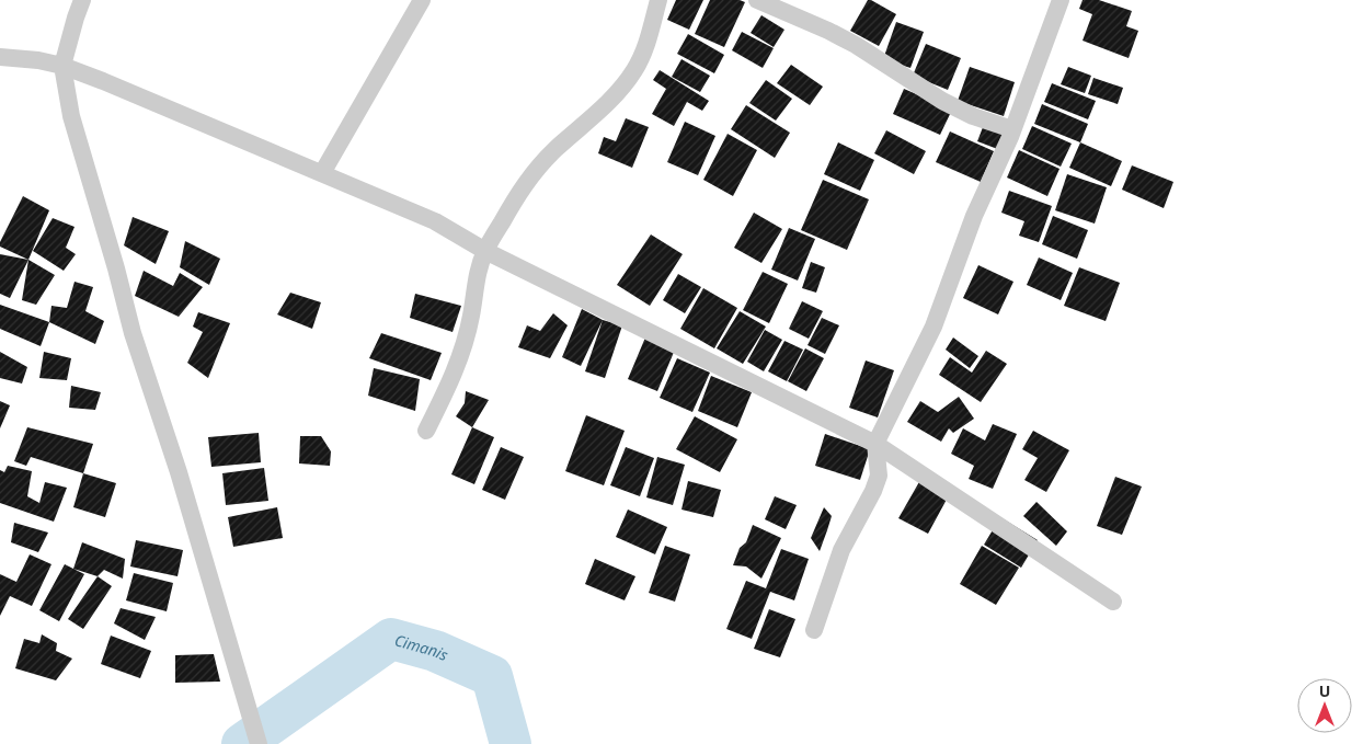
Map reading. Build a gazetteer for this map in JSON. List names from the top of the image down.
{
  "water": ["Cimanis"],
  "north": "top"
}
